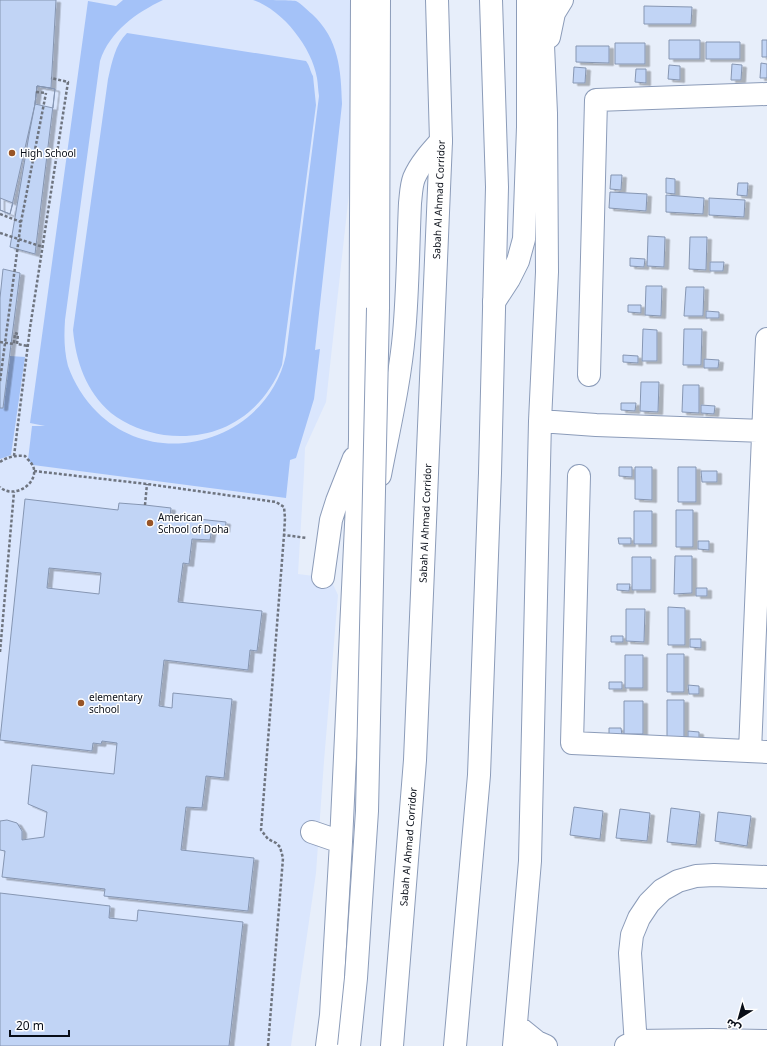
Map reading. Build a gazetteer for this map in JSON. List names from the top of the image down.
{
  "streets": {
    "main road": ["Sabah Al Ahmad Corridor"]
  },
  "places": ["High School", "American School of Doha", "elementary school"],
  "scale_bar": "20 m",
  "north": "bottom left"
}
